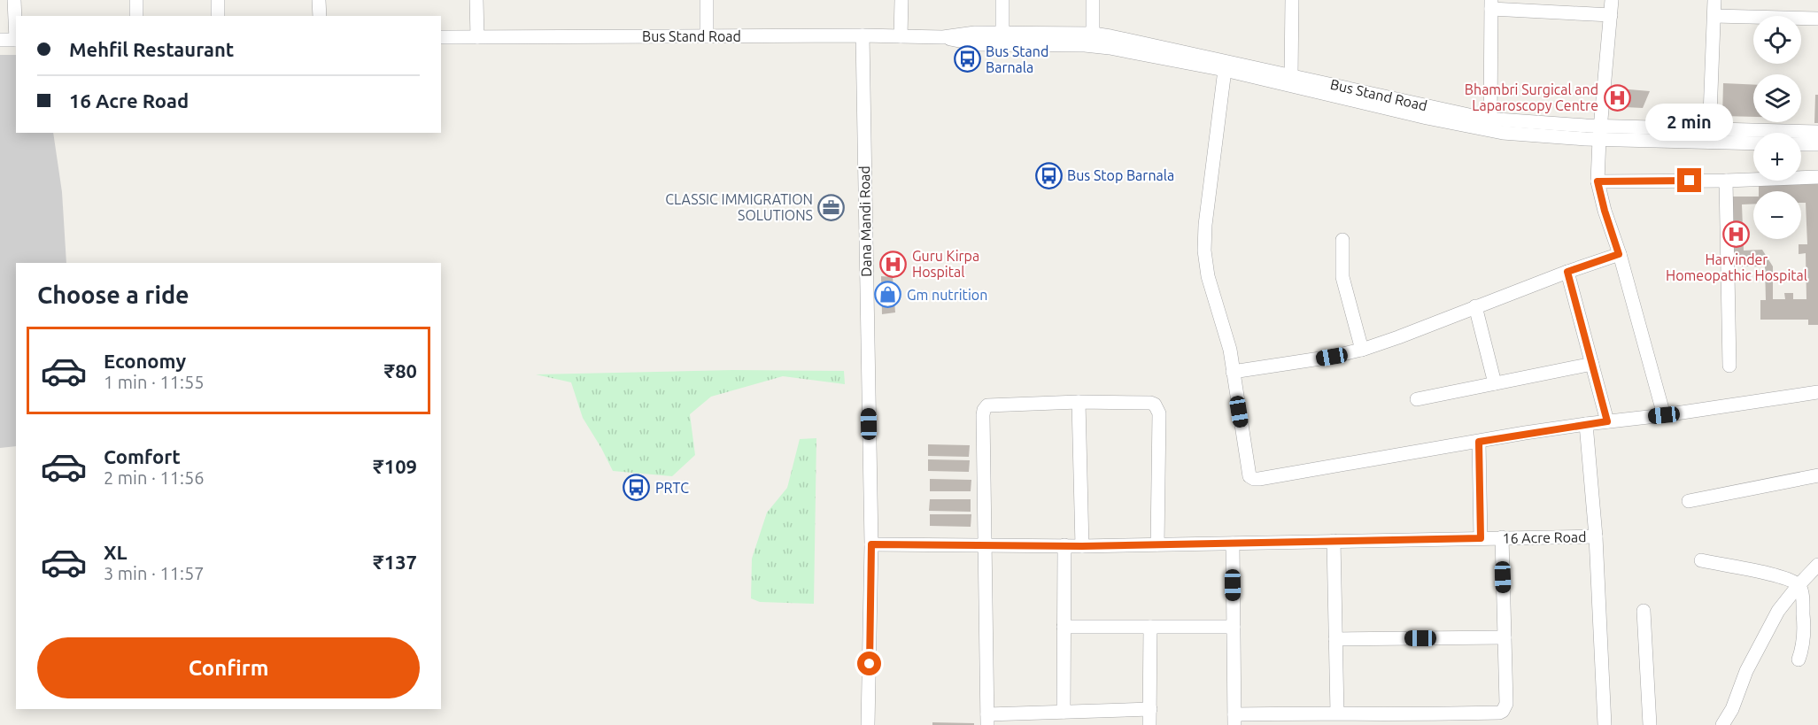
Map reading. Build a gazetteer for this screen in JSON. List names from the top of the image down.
{
  "streets": {
    "street": ["Bus Stand Road", "Dana Mandi Road", "16 Acre Road"]
  },
  "crossings": [
    ["Bus Stand Road", "Dana Mandi Road"],
    ["Dana Mandi Road", "16 Acre Road"]
  ],
  "places": {
    "bus stop": ["Bus Stand Barnala", "Bus Stop Barnala", "PRTC"],
    "hospital": ["Bhambri Surgical and Laparoscopy Centre", "Harvinder Homeopathic Hospital", "Guru Kirpa Hospital"],
    "office": ["CLASSIC IMMIGRATION SOLUTIONS"],
    "shop": ["Gm nutrition"]
  },
  "page": {
    "map_buttons": ["+", "−"],
    "banner": ["Mehfil Restaurant", "16 Acre Road"],
    "bubble": "2 min",
    "heading": "Choose a ride",
    "list": [
      {
        "name": "Economy",
        "note": "1 min · 11:55",
        "value": "₹80"
      },
      {
        "name": "Comfort",
        "note": "2 min · 11:56",
        "value": "₹109"
      },
      {
        "name": "XL",
        "note": "3 min · 11:57",
        "value": "₹137"
      }
    ],
    "buttons": "Confirm"
  }
}
